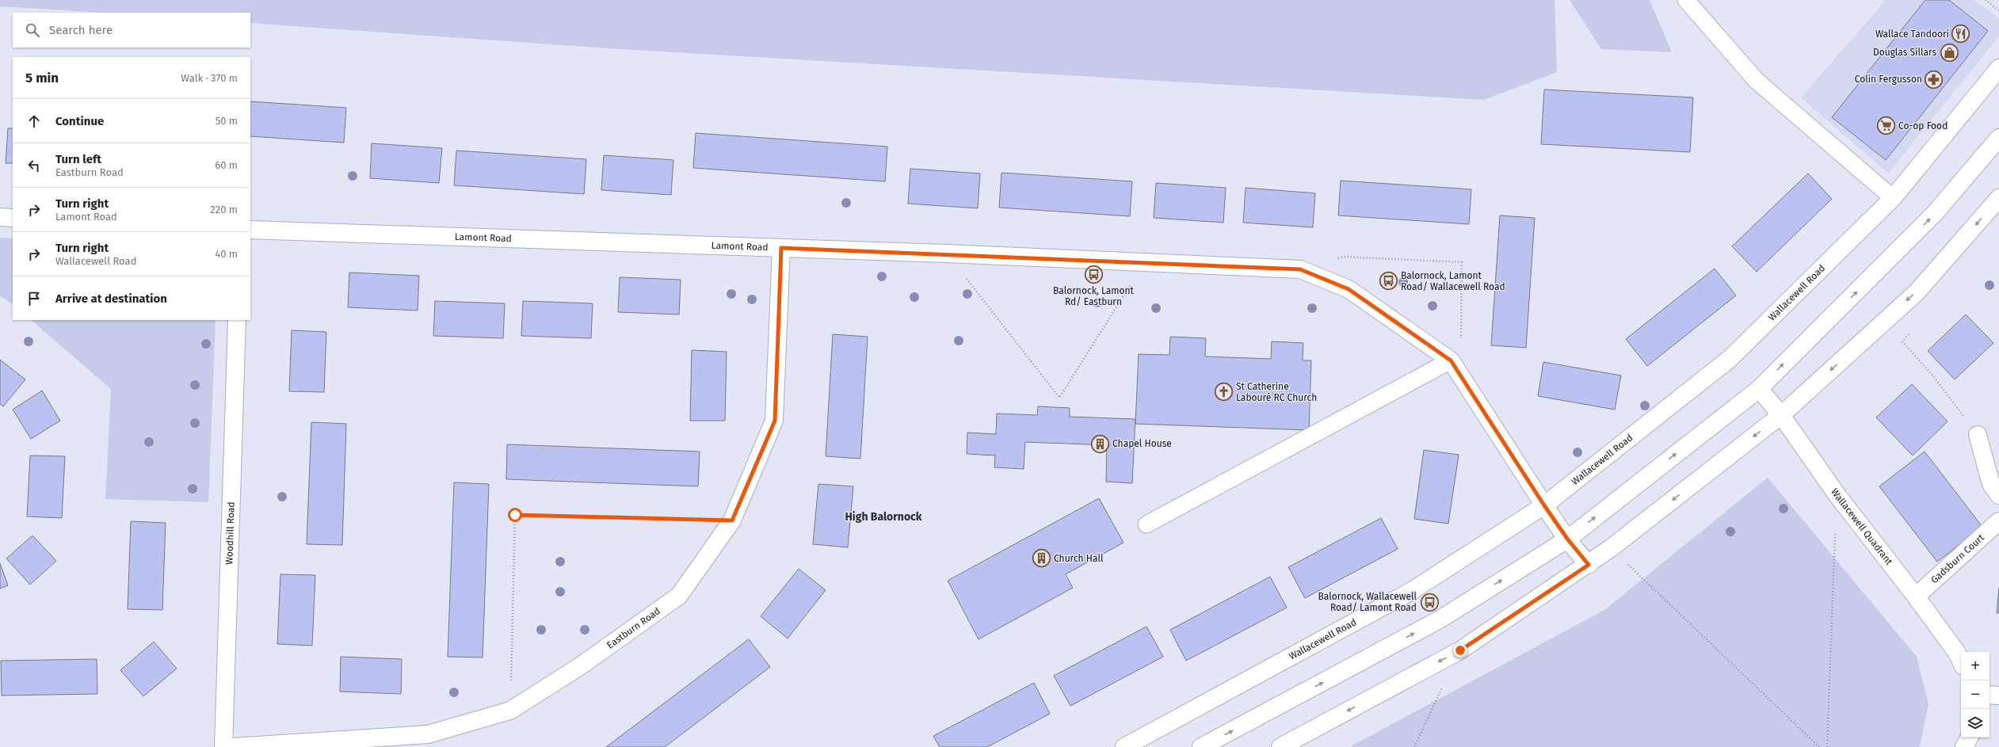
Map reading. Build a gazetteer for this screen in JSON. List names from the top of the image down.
{
  "streets": {
    "street": [
      "Lamont Road",
      "Wallacewell Road",
      "Wallacewell Quadrant",
      "Woodhill Road",
      "Gadsburn Court",
      "Eastburn Road"
    ]
  },
  "crossings": [
    ["Lamont Road", "Wallacewell Road"],
    ["Lamont Road", "Eastburn Road"],
    ["Wallacewell Quadrant", "Gadsburn Court"]
  ],
  "districts": ["High Balornock"],
  "places": {
    "restaurant": ["Wallace Tandoori"],
    "shop": ["Douglas Sillars"],
    "pharmacy": ["Colin Fergusson"],
    "supermarket": ["Co-op Food"],
    "bus stop": ["Balornock, Lamont Rd/ Eastburn", "Balornock, Lamont Road/ Wallacewell Road", "Balornock, Wallacewell Road/ Lamont Road"],
    "church": ["St Catherine Labouré RC Church"],
    "building": ["Chapel House", "Church Hall"]
  },
  "page": {
    "search": "Search here",
    "heading": ["5 min", "Walk · 370 m"],
    "list": [
      ["Continue", "50 m"],
      ["Turn left", "Eastburn Road", "60 m"],
      ["Turn right", "Lamont Road", "220 m"],
      ["Turn right", "Wallacewell Road", "40 m"],
      "Arrive at destination"
    ],
    "map_buttons": ["+", "−"]
  }
}
